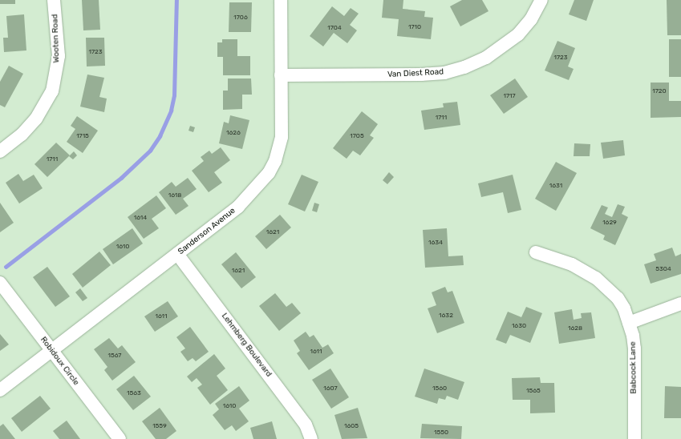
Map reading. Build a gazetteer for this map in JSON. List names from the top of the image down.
{
  "streets": {
    "street": [
      "Wooten Road",
      "Van Diest Road",
      "Sanderson Avenue",
      "Lehmberg Boulevard",
      "Robidoux Circle",
      "Babcock Lane"
    ]
  },
  "crossings": [
    ["Van Diest Road", "Sanderson Avenue"],
    ["Sanderson Avenue", "Lehmberg Boulevard"],
    ["Sanderson Avenue", "Robidoux Circle"]
  ],
  "house_numbers": [
    "1706",
    "1710",
    "1704",
    "1723",
    "1723",
    "1720",
    "1717",
    "1711",
    "1626",
    "1715",
    "1705",
    "1711",
    "1631",
    "1618",
    "1614",
    "1629",
    "1621",
    "1634",
    "1610",
    "5304",
    "1621",
    "1632",
    "1611",
    "1630",
    "1628",
    "1611",
    "1567",
    "1607",
    "1560",
    "1565",
    "1563",
    "1610",
    "1559",
    "1605",
    "1550"
  ]
}
